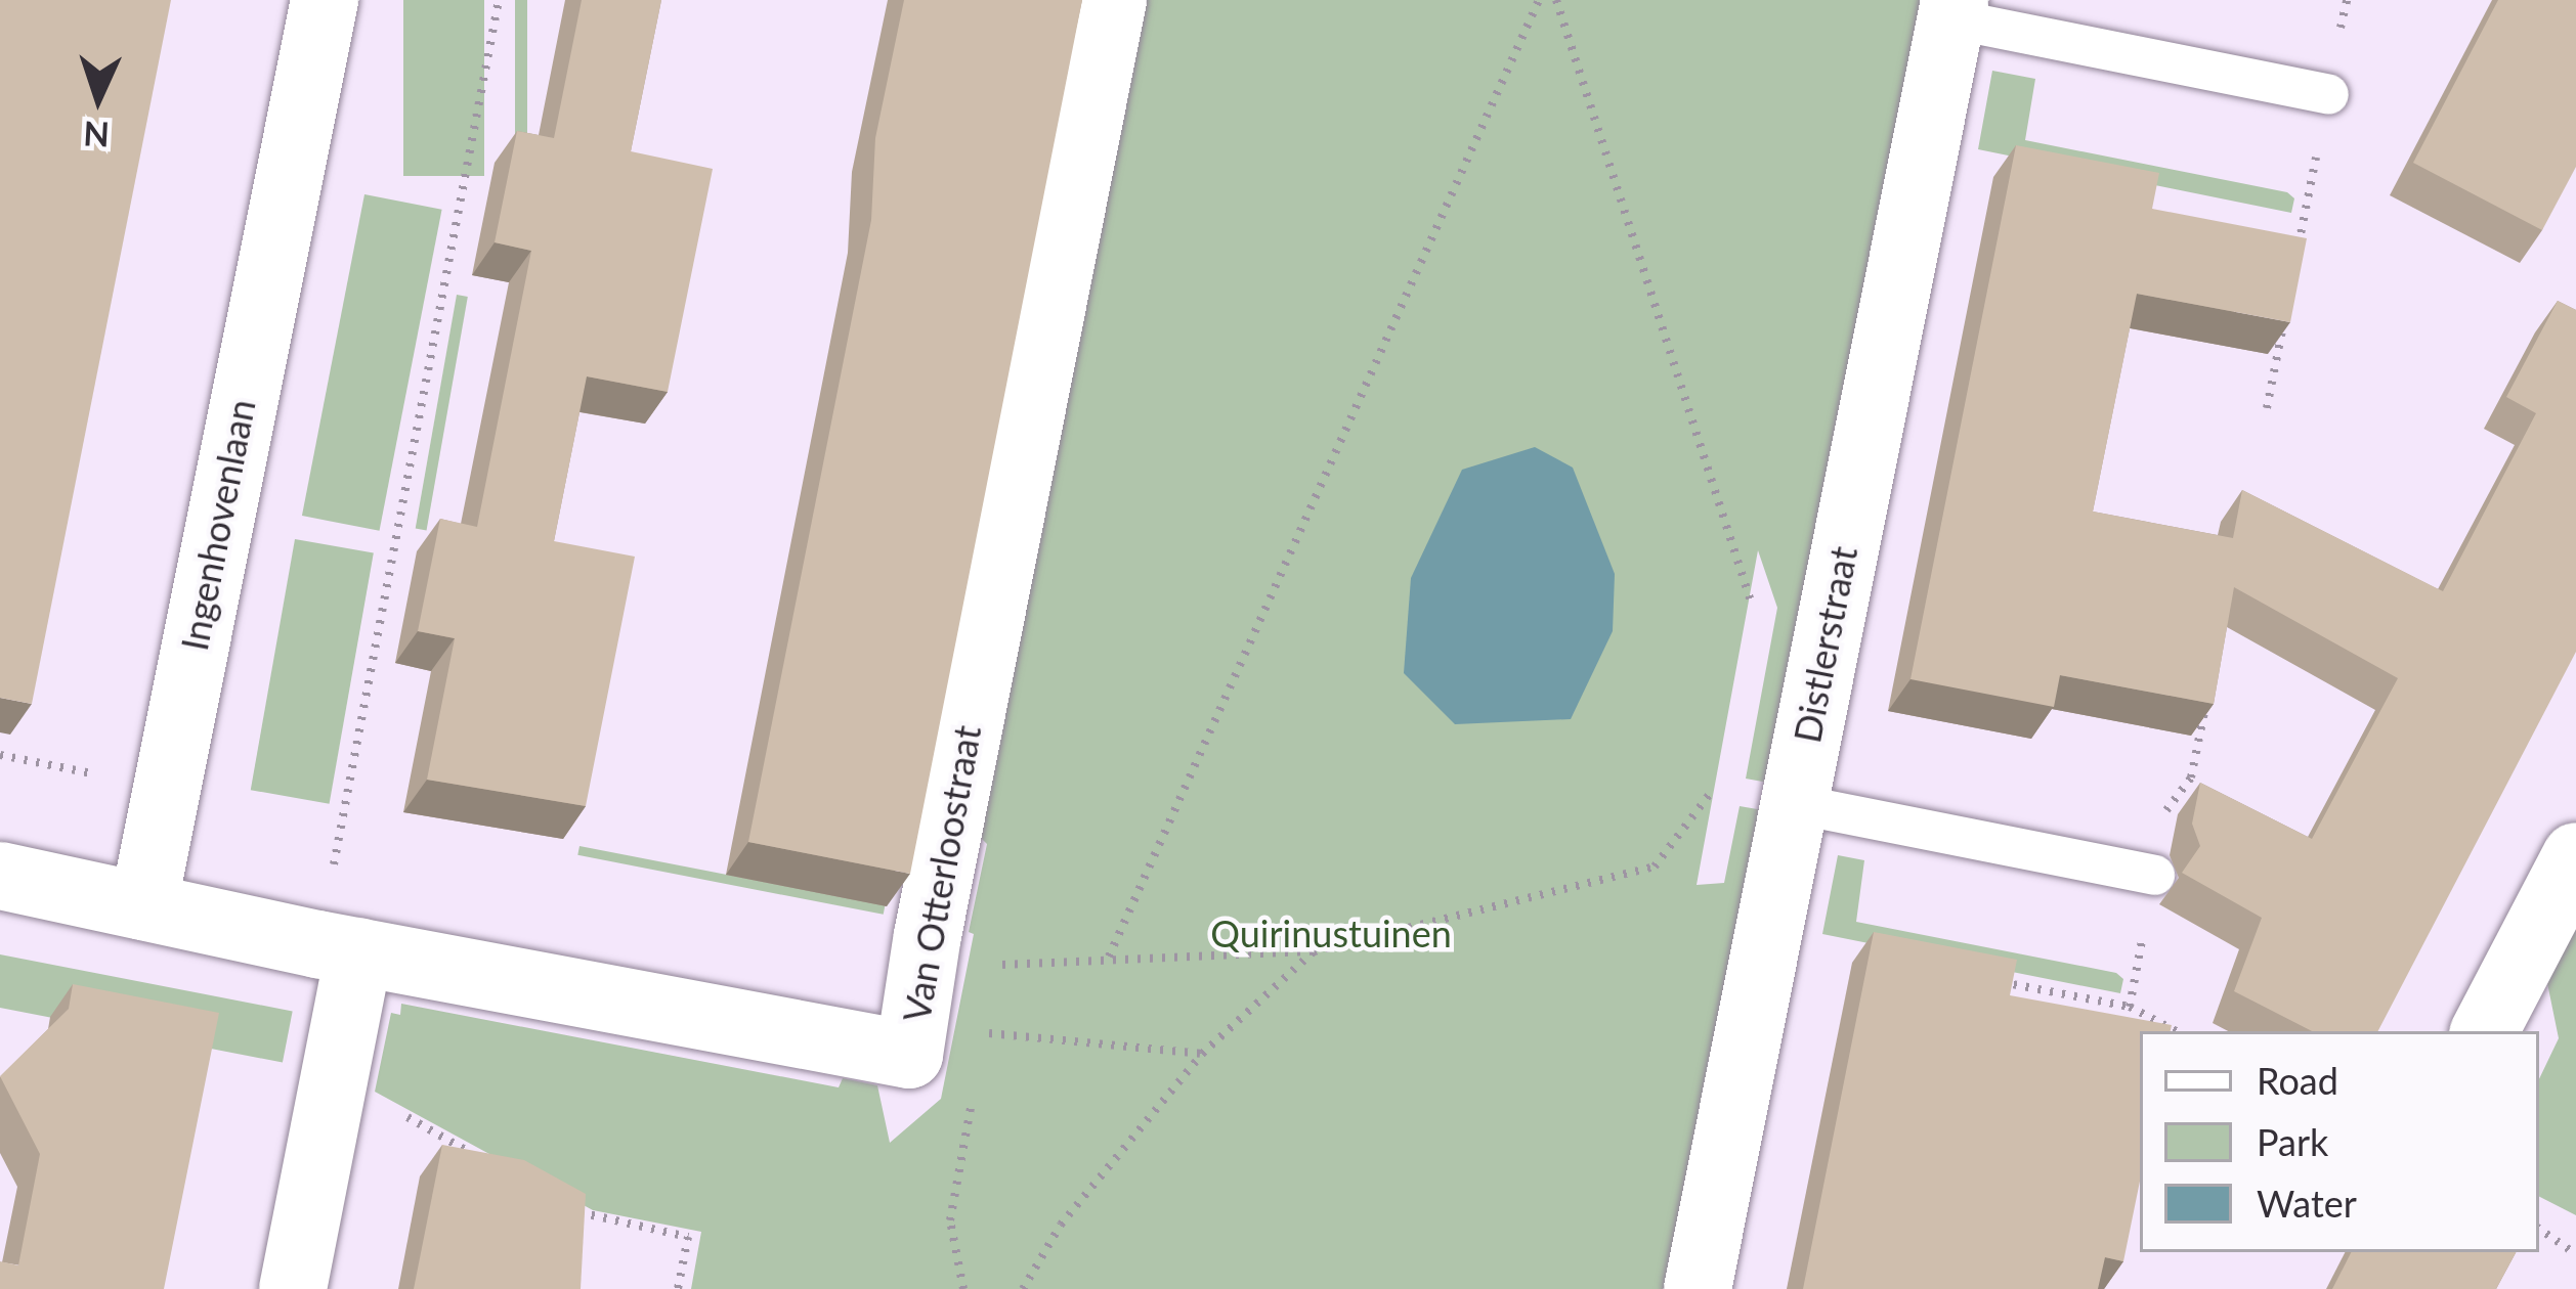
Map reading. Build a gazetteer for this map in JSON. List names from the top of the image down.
{
  "streets": {
    "street": ["Ingenhovenlaan", "Distlerstraat", "Van Otterloostraat"]
  },
  "crossings": [
    ["Ingenhovenlaan", "Van Otterloostraat"]
  ],
  "parks": ["Quirinustuinen"],
  "legend": ["Road", "Park", "Water"],
  "north": "bottom"
}
